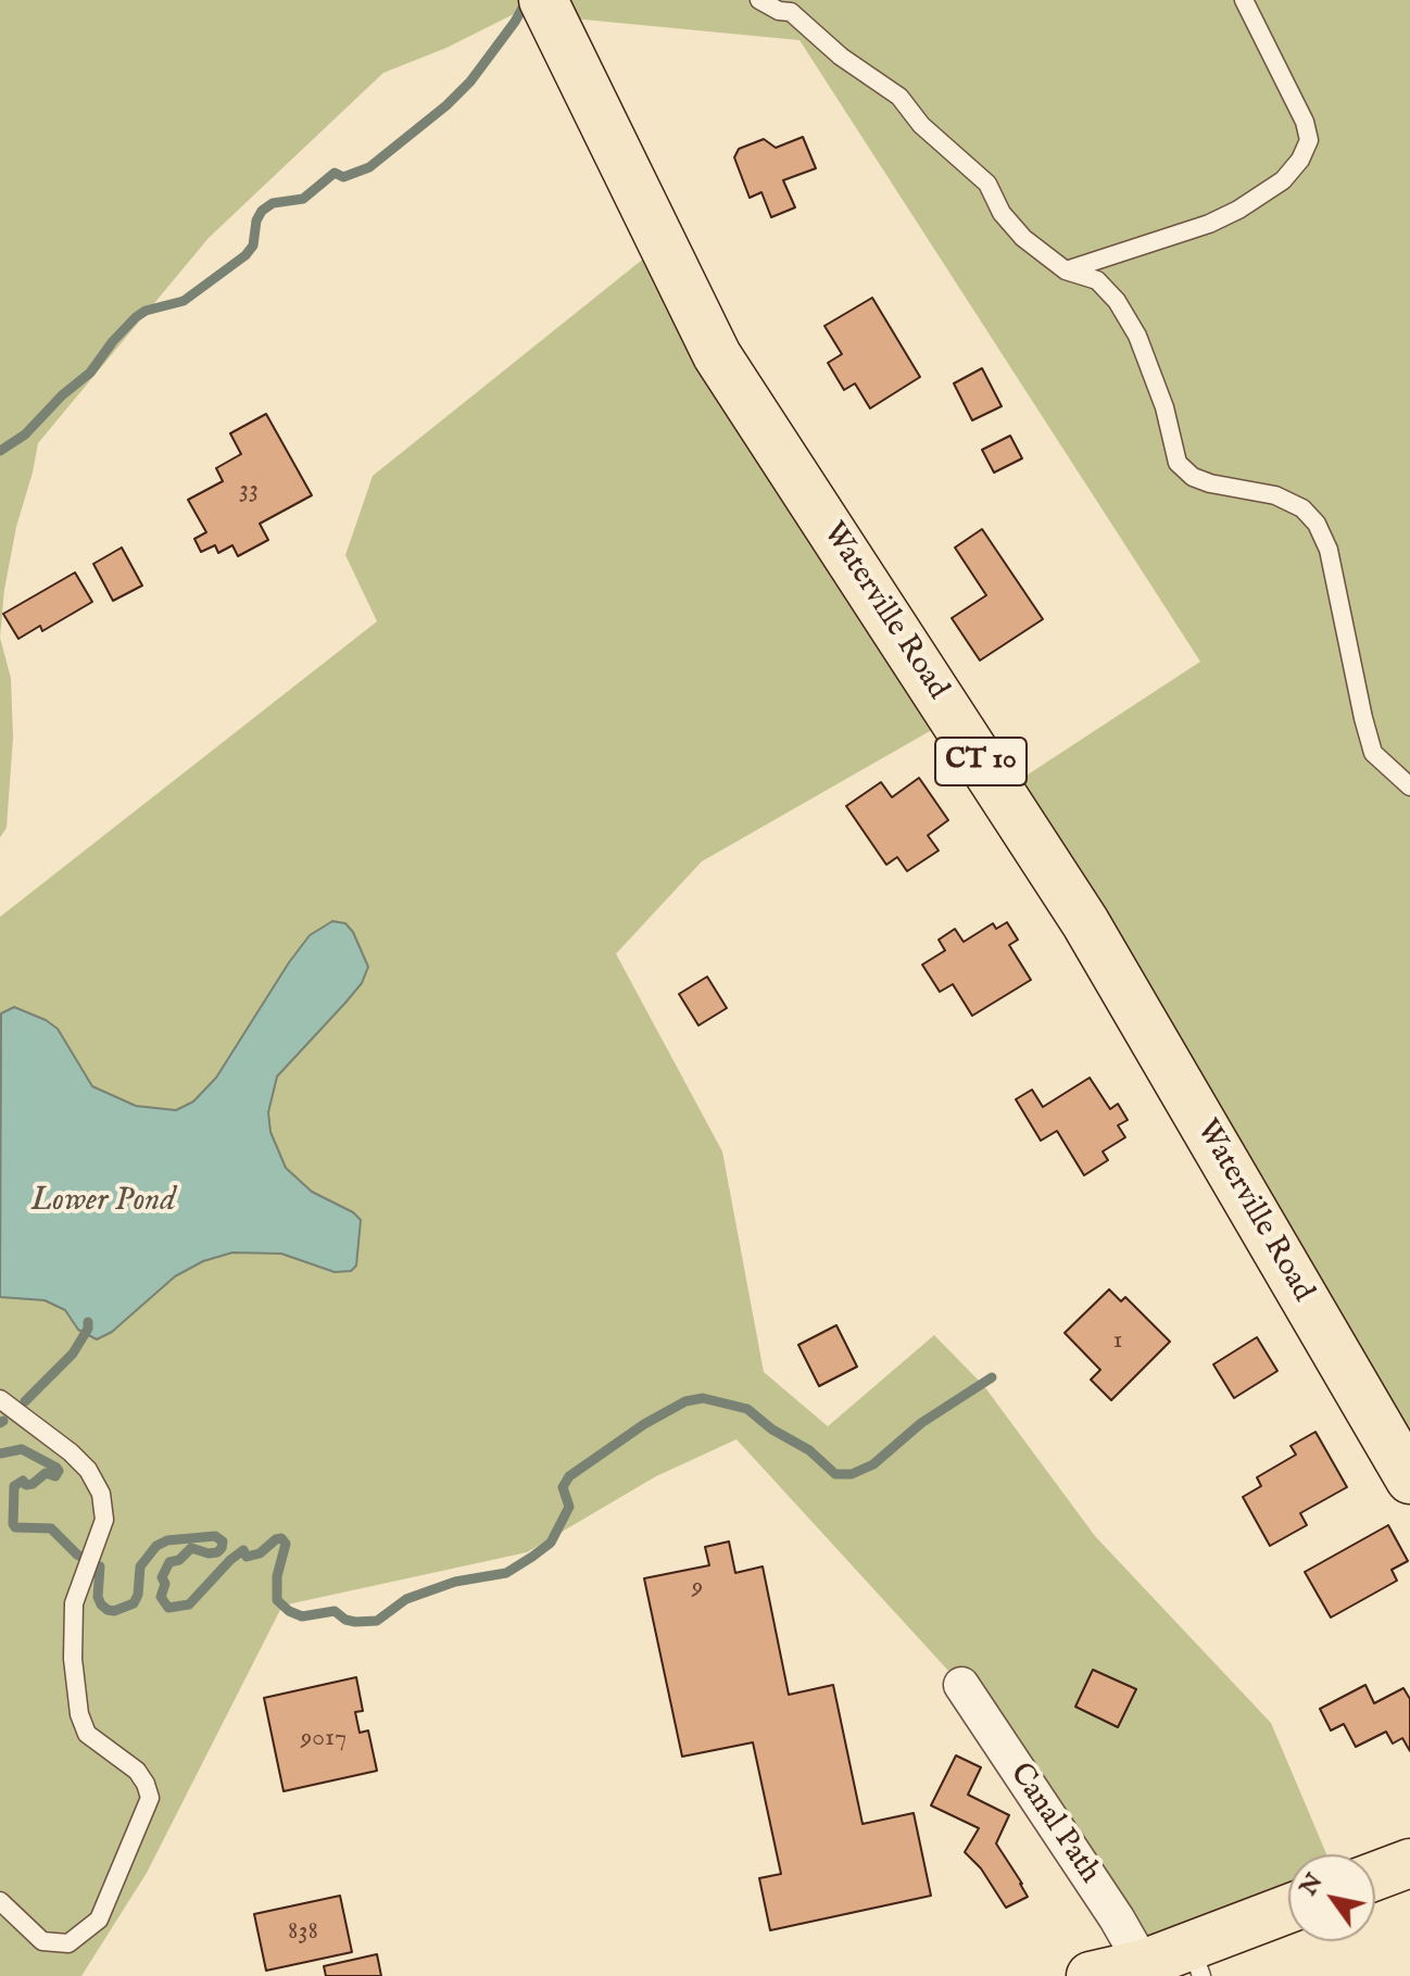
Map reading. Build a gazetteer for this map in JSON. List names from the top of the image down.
{
  "streets": {
    "main road": ["Waterville Road", "CT 10"],
    "street": ["Canal Path"]
  },
  "water": ["Lower Pond"],
  "house_numbers": [
    "33",
    "1",
    "9",
    "9017",
    "838"
  ],
  "north": "top left"
}
